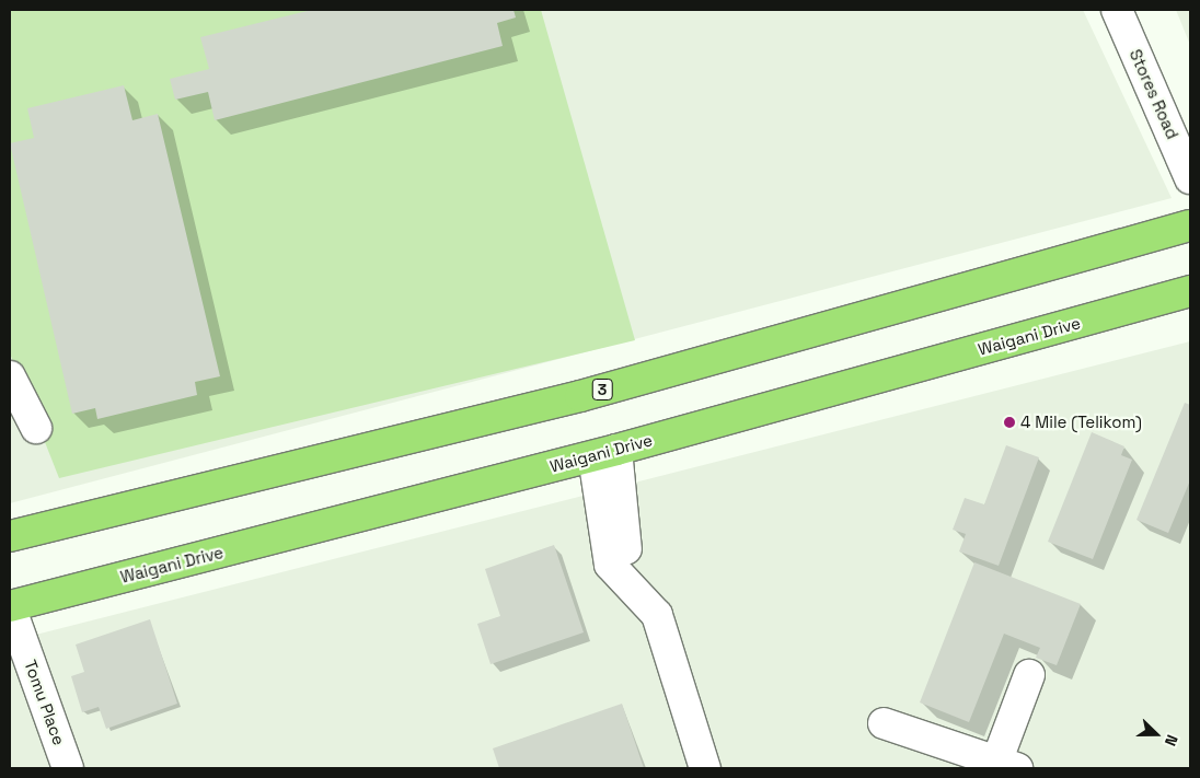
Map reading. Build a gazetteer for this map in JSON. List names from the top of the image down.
{
  "streets": {
    "highway": ["Waigani Drive", "3"],
    "street": ["Stores Road", "Tomu Place"]
  },
  "crossings": [
    ["Waigani Drive", "Tomu Place"]
  ],
  "places": ["4 Mile (Telikom)"],
  "north": "right"
}
